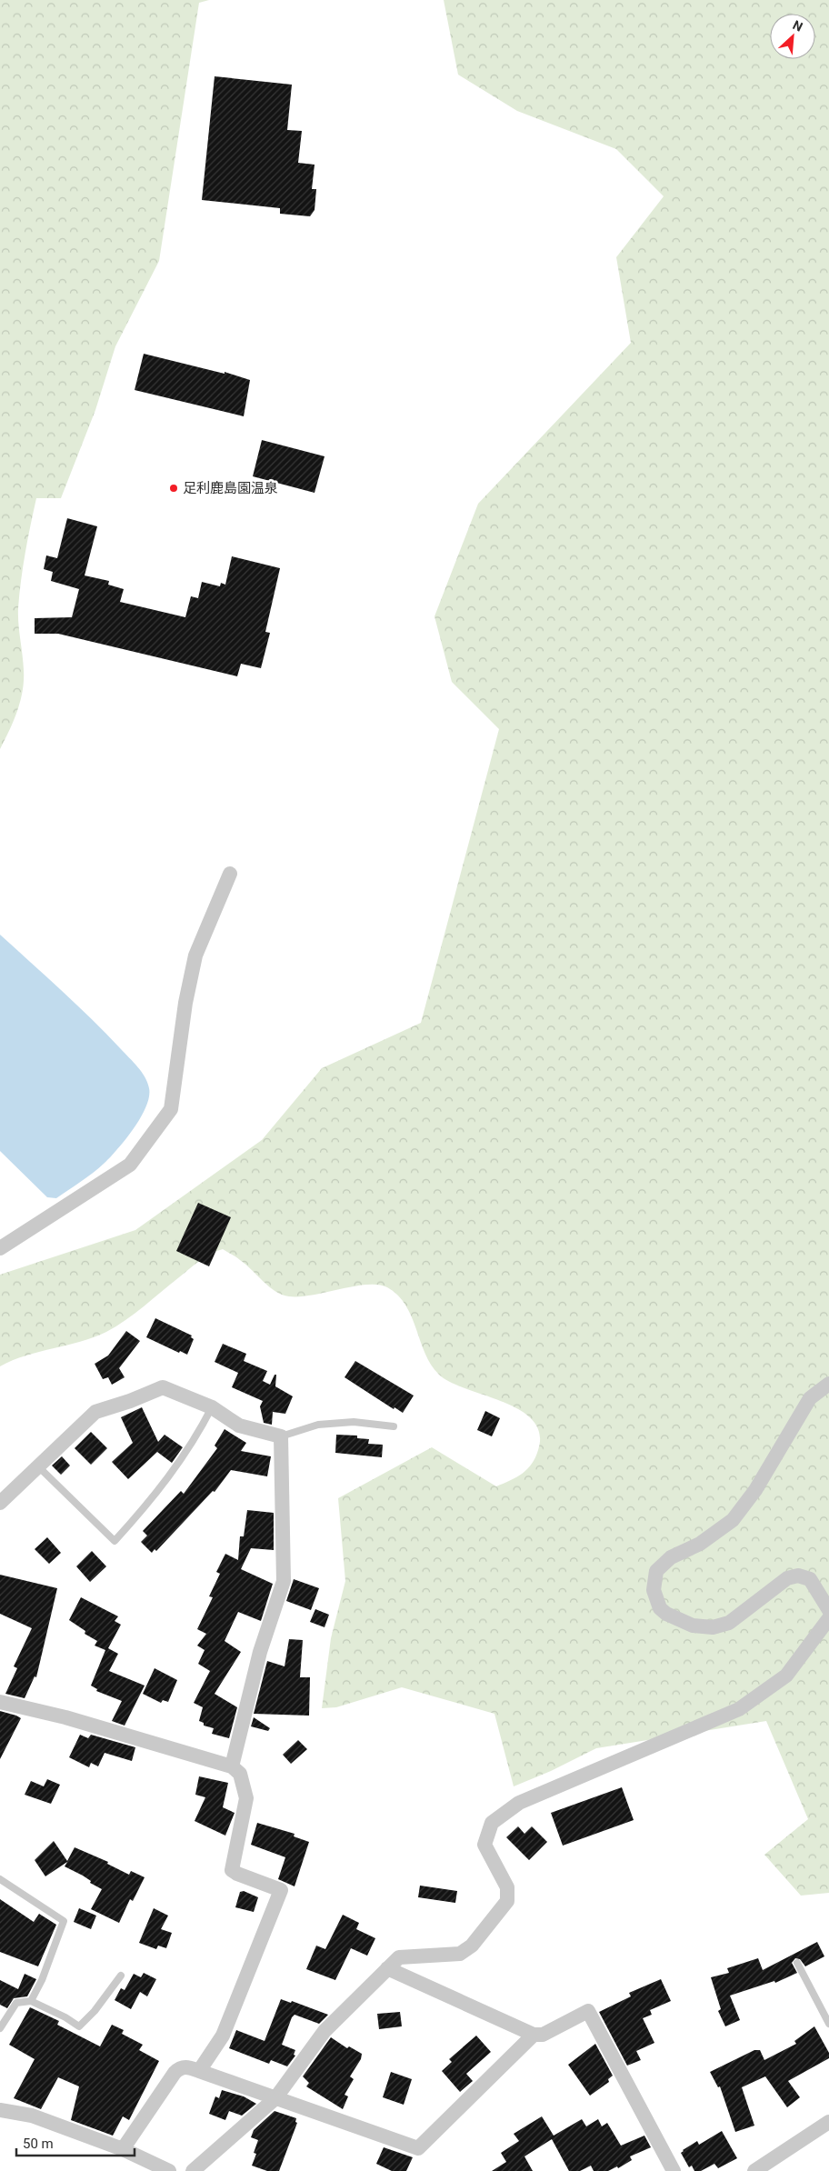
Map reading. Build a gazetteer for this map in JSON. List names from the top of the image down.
{
  "places": ["足利鹿島園温泉"],
  "scale_bar": "50 m",
  "north": "top right"
}
